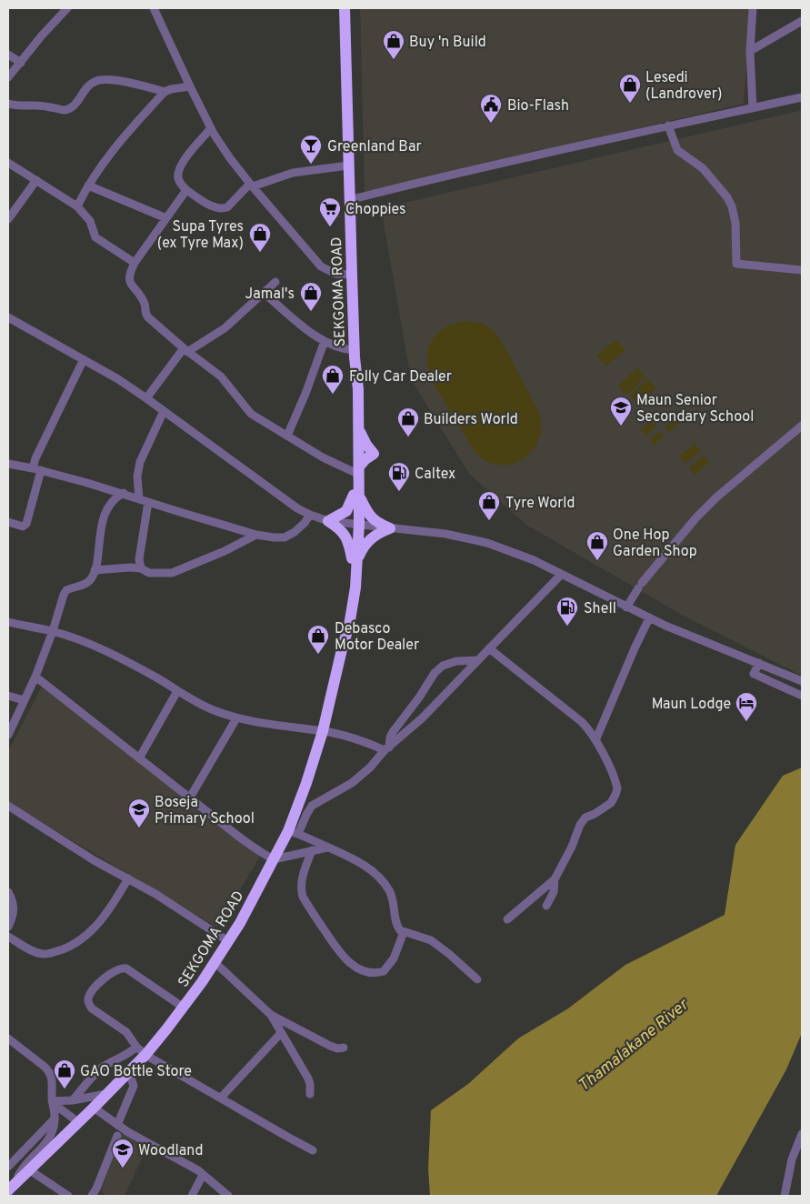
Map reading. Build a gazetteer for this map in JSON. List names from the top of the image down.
{
  "streets": {
    "highway": ["SEKGOMA ROAD"]
  },
  "water": ["Thamalakane River"],
  "places": {
    "shop": [
      "Buy 'n Build",
      "Lesedi (Landrover)",
      "Supa Tyres (ex Tyre Max)",
      "Jamal's",
      "Folly Car Dealer",
      "Builders World",
      "Tyre World",
      "One Hop Garden Shop",
      "Debasco Motor Dealer",
      "GAO Bottle Store"
    ],
    "public building": ["Bio-Flash"],
    "bar": ["Greenland Bar"],
    "supermarket": ["Choppies"],
    "school or university": ["Maun Senior Secondary School", "Boseja Primary School", "Woodland"],
    "fuel station": ["Caltex", "Shell"],
    "hotel": ["Maun Lodge"]
  }
}
